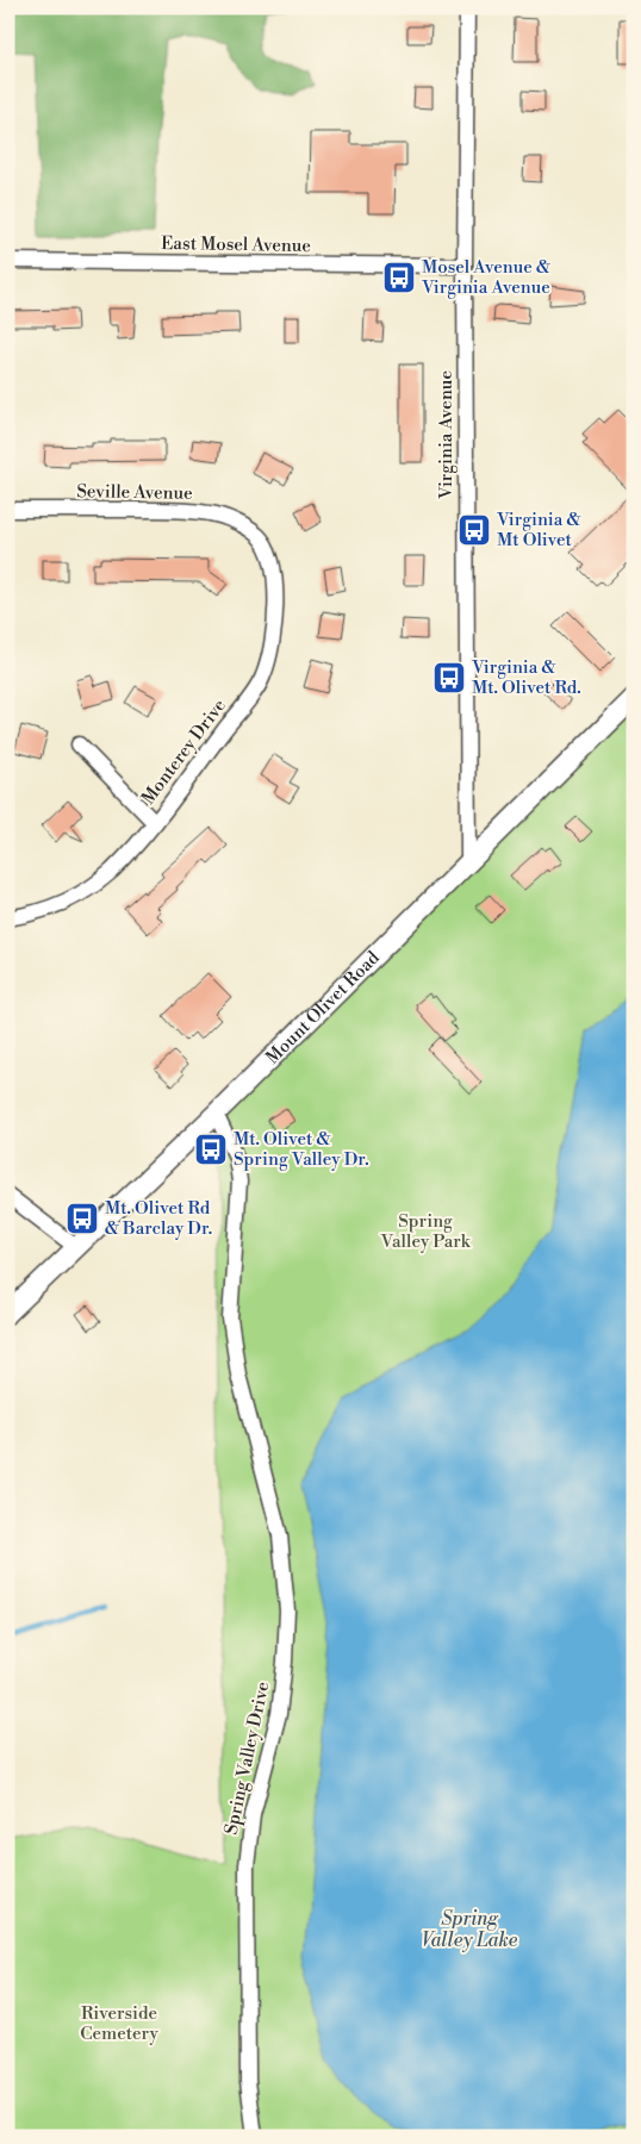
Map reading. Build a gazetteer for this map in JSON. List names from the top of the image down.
{
  "streets": {
    "street": [
      "East Mosel Avenue",
      "Virginia Avenue",
      "Seville Avenue",
      "Monterey Drive",
      "Mount Olivet Road",
      "Spring Valley Drive"
    ]
  },
  "crossings": [
    ["East Mosel Avenue", "Virginia Avenue"],
    ["Virginia Avenue", "Mount Olivet Road"],
    ["Seville Avenue", "Monterey Drive"],
    ["Mount Olivet Road", "Spring Valley Drive"]
  ],
  "water": ["Spring Valley Lake"],
  "parks": ["Spring Valley Park", "Riverside Cemetery"],
  "places": {
    "bus stop": [
      "Mosel Avenue & Virginia Avenue",
      "Virginia & Mt Olivet",
      "Virginia & Mt. Olivet Rd.",
      "Mt. Olivet & Spring Valley Dr.",
      "Mt. Olivet Rd & Barclay Dr."
    ]
  }
}
